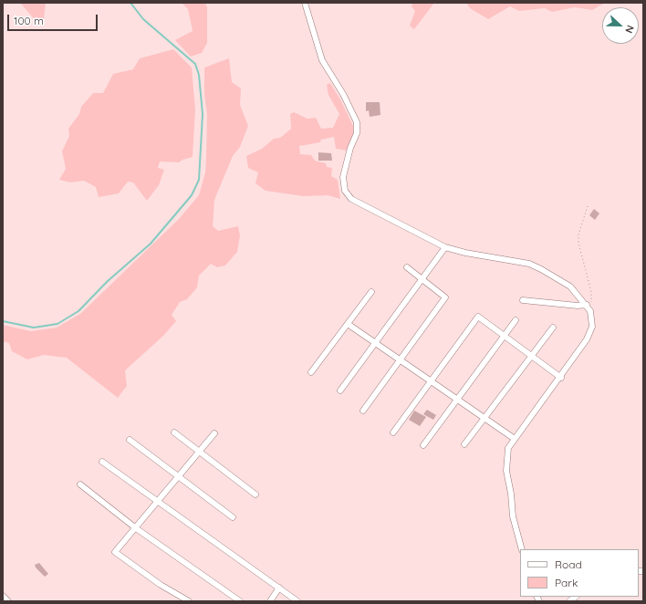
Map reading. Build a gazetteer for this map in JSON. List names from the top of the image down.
{
  "legend": ["Road", "Park"],
  "scale_bar": "100 m",
  "north": "right"
}
